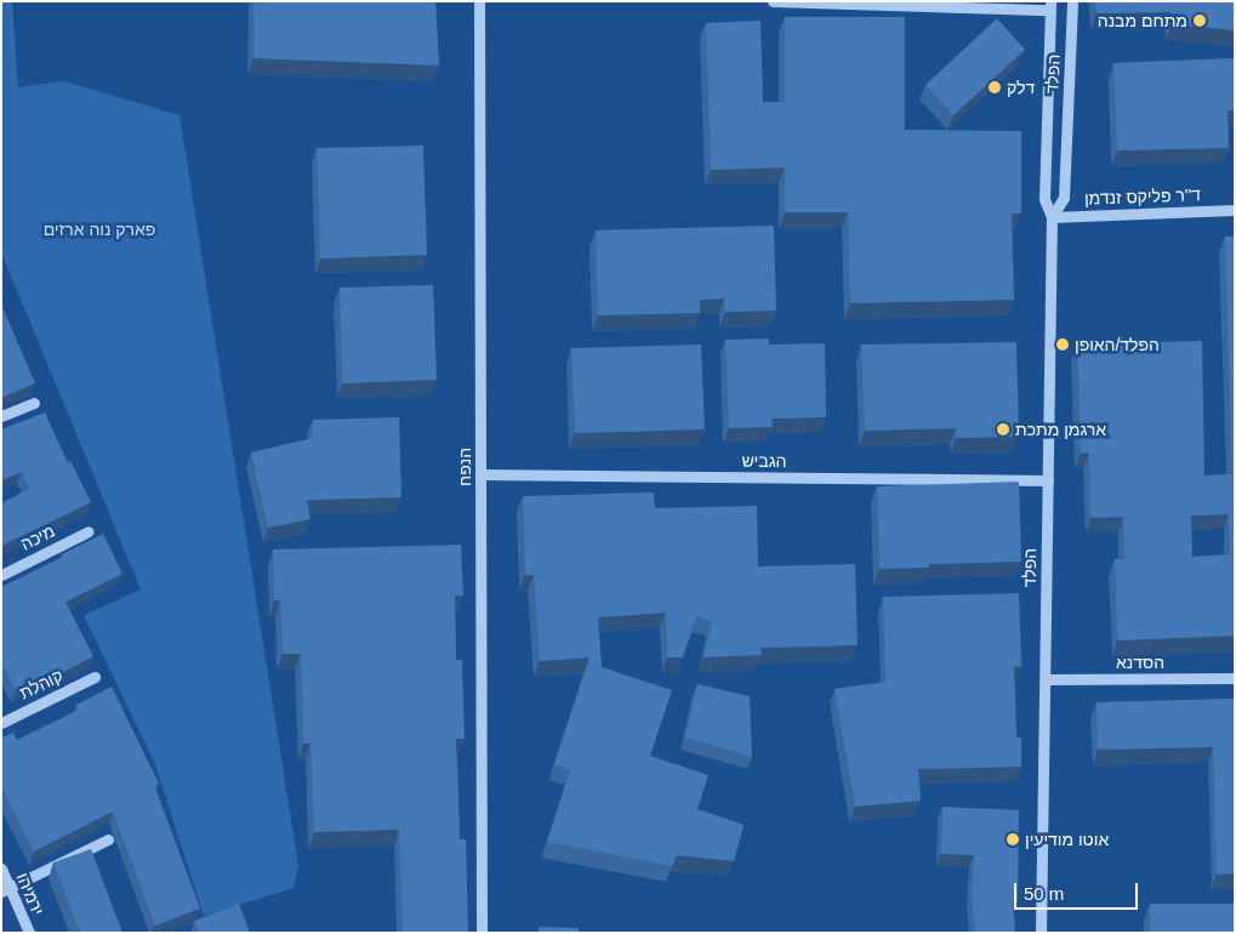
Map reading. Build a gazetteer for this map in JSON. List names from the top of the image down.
{
  "streets": {
    "street": [
      "הפלד",
      "ד''ר פליקס זנדמן",
      "הגביש",
      "הנפח",
      "מיכה",
      "הסדנא",
      "קוהלת",
      "ירמיהו"
    ]
  },
  "crossings": [
    ["הפלד", "ד''ר פליקס זנדמן"],
    ["הפלד", "הגביש"],
    ["הפלד", "הסדנא"],
    ["הגביש", "הנפח"]
  ],
  "parks": ["פארק נוה ארזים"],
  "places": [
    "מתחם מבנה",
    "דלק",
    "הפלד/האופן",
    "ארגמן מתכת",
    "אוטו מודיעין"
  ],
  "scale_bar": "50 m"
}
